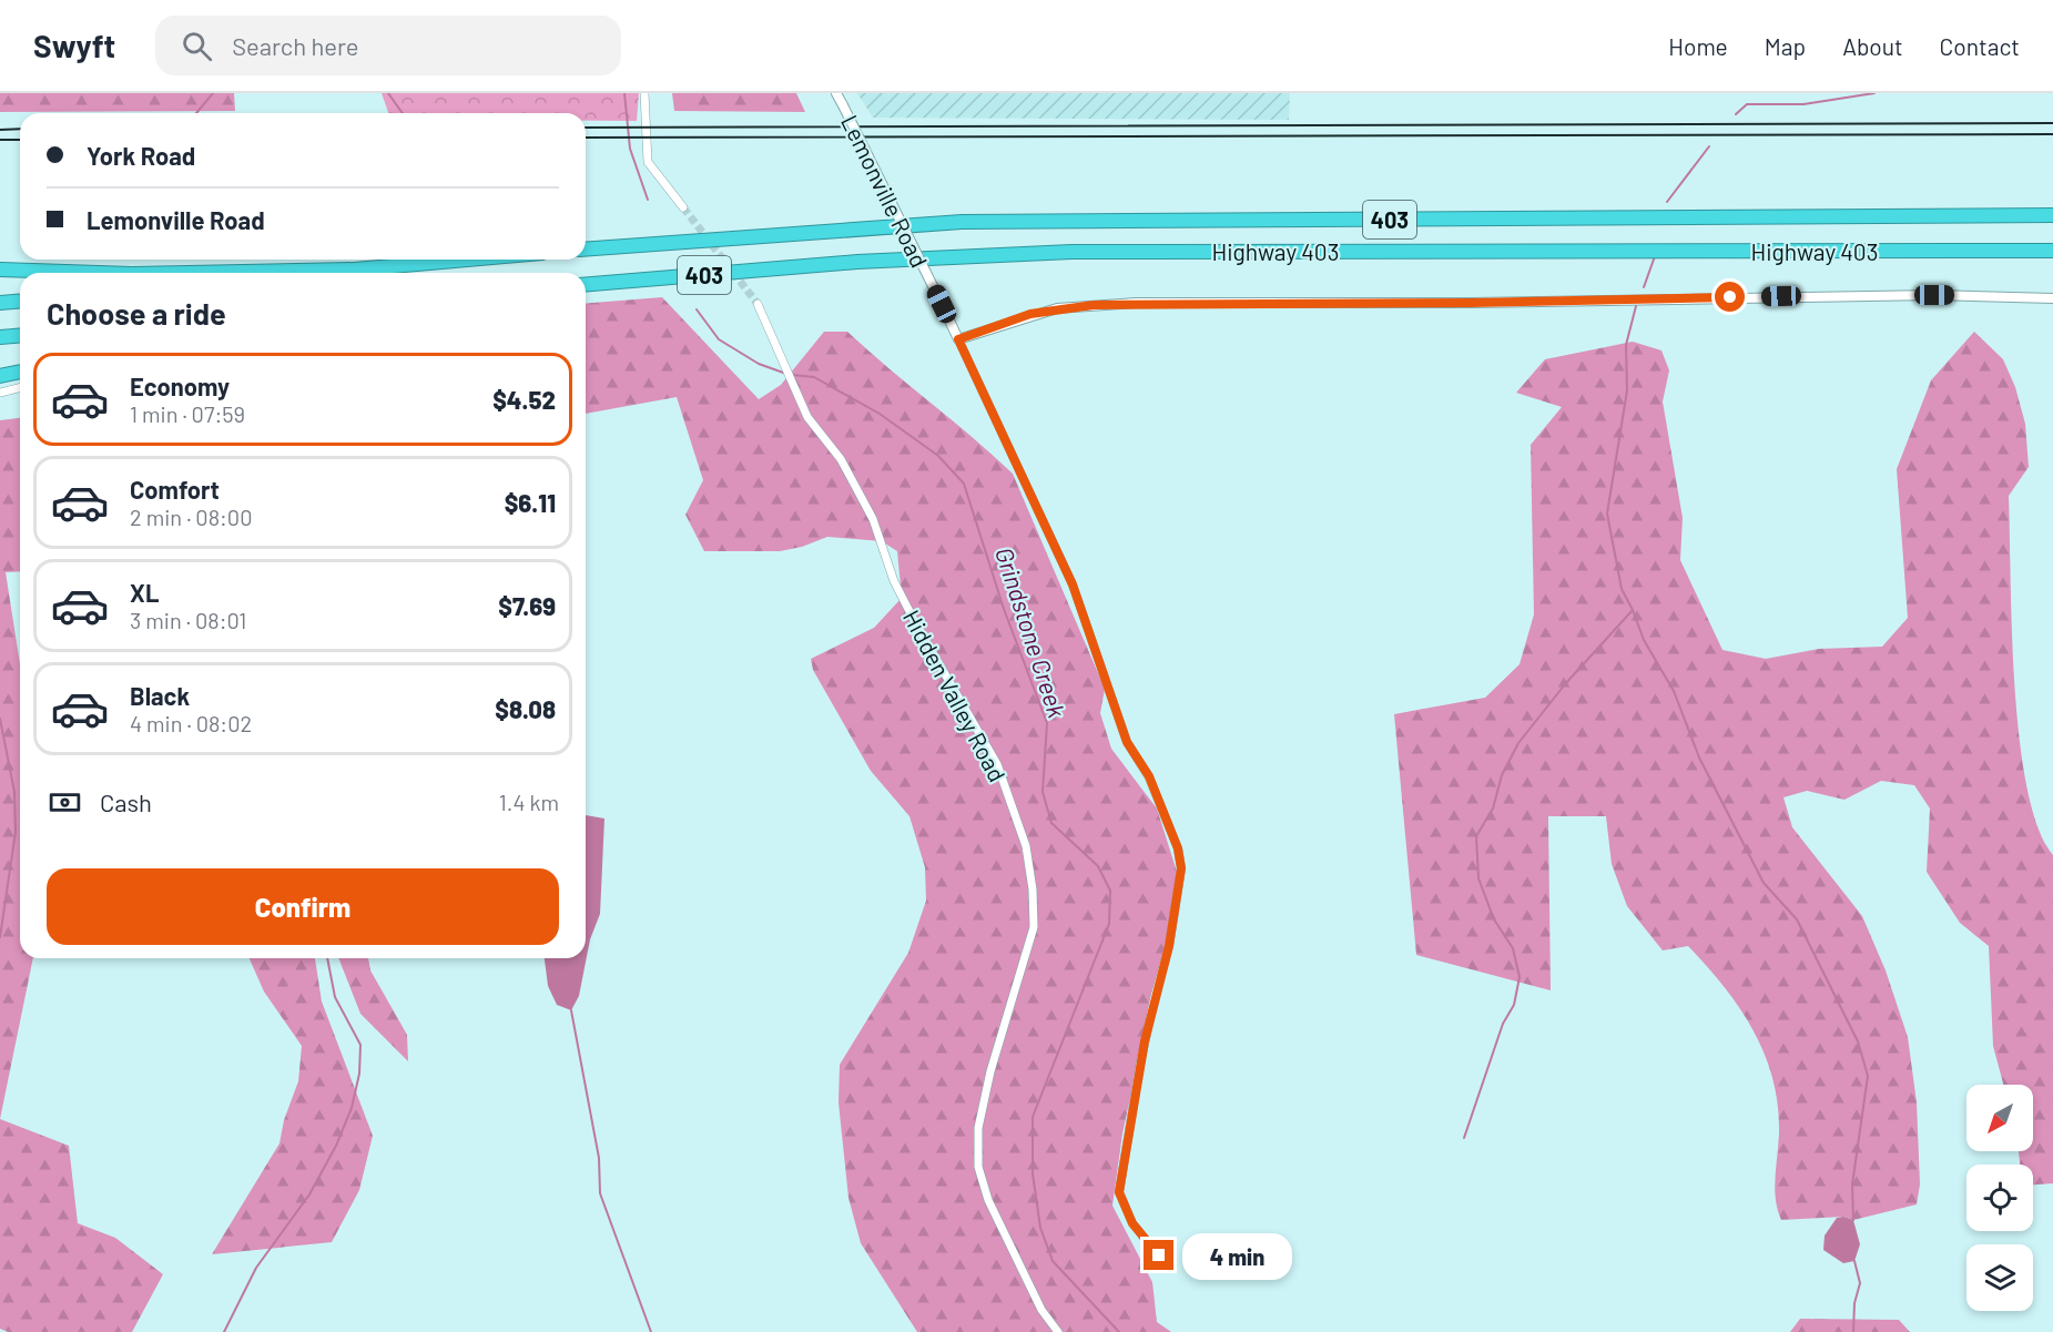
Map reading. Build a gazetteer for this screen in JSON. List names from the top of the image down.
{
  "streets": {
    "highway": ["403", "Highway 403"],
    "street": ["Lemonville Road", "Hidden Valley Road"]
  },
  "water": ["Grindstone Creek"],
  "north": "bottom left",
  "page": {
    "header": "Swyft",
    "search": "Search here",
    "nav": [
      "Home",
      "Map",
      "About",
      "Contact"
    ],
    "banner": ["York Road", "Lemonville Road"],
    "heading": "Choose a ride",
    "list": [
      {
        "name": "Economy",
        "note": "1 min · 07:59",
        "value": "$4.52"
      },
      {
        "name": "Comfort",
        "note": "2 min · 08:00",
        "value": "$6.11"
      },
      {
        "name": "XL",
        "note": "3 min · 08:01",
        "value": "$7.69"
      },
      {
        "name": "Black",
        "note": "4 min · 08:02",
        "value": "$8.08"
      }
    ],
    "pay": ["Cash", "1.4 km"],
    "buttons": "Confirm",
    "bubble": "4 min"
  }
}
